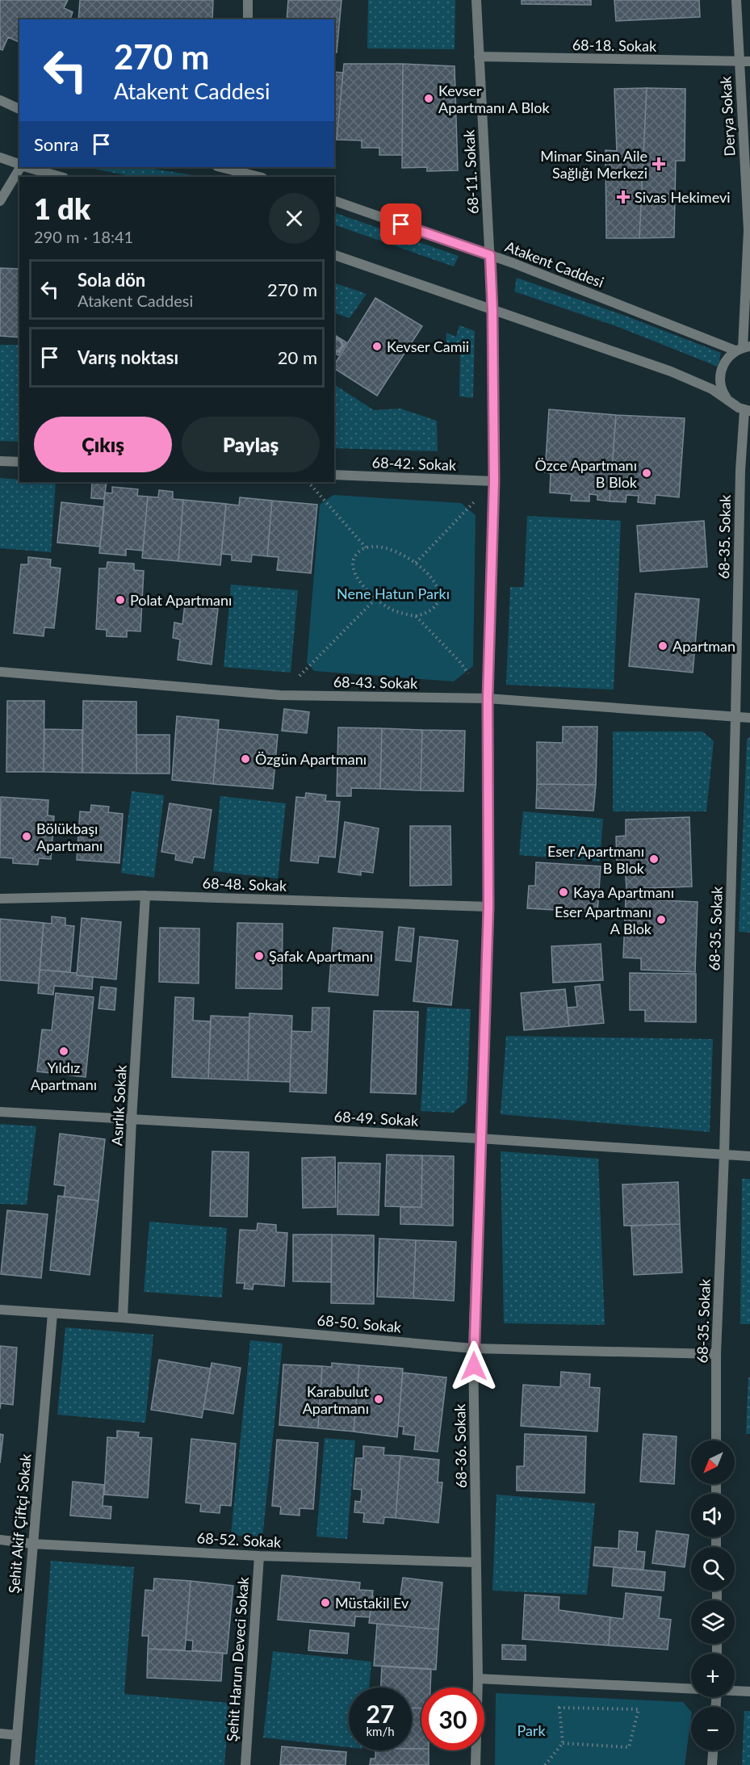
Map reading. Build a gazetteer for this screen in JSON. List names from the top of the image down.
{
  "streets": {
    "street": [
      "68-18. Sokak",
      "Derya Sokak",
      "68-11. Sokak",
      "Atakent Caddesi",
      "68-42. Sokak",
      "68-35. Sokak",
      "68-43. Sokak",
      "68-48. Sokak",
      "Asırlık Sokak",
      "68-49. Sokak",
      "68-50. Sokak",
      "68-36. Sokak",
      "Şehit Akif Çiftçi Sokak",
      "68-52. Sokak",
      "Şehit Harun Deveci Sokak"
    ]
  },
  "crossings": [
    ["68-18. Sokak", "Derya Sokak"],
    ["68-18. Sokak", "68-11. Sokak"],
    ["Derya Sokak", "Atakent Caddesi"],
    ["68-11. Sokak", "Atakent Caddesi"],
    ["68-11. Sokak", "68-36. Sokak"],
    ["Atakent Caddesi", "68-36. Sokak"],
    ["68-42. Sokak", "68-36. Sokak"],
    ["68-35. Sokak", "68-43. Sokak"],
    ["68-35. Sokak", "68-49. Sokak"],
    ["68-35. Sokak", "68-50. Sokak"],
    ["68-43. Sokak", "68-36. Sokak"],
    ["68-48. Sokak", "Asırlık Sokak"],
    ["68-48. Sokak", "68-36. Sokak"],
    ["Asırlık Sokak", "68-49. Sokak"],
    ["Asırlık Sokak", "68-50. Sokak"],
    ["68-49. Sokak", "68-36. Sokak"],
    ["68-50. Sokak", "68-36. Sokak"],
    ["68-50. Sokak", "Şehit Akif Çiftçi Sokak"],
    ["68-36. Sokak", "68-52. Sokak"],
    ["Şehit Akif Çiftçi Sokak", "68-52. Sokak"],
    ["68-52. Sokak", "Şehit Harun Deveci Sokak"]
  ],
  "parks": ["Nene Hatun Parkı", "Park"],
  "places": {
    "other": [
      "Kevser Apartmanı A Blok",
      "Kevser Camii",
      "Özce Apartmanı B Blok",
      "Polat Apartmanı",
      "Apartman",
      "Özgün Apartmanı",
      "Bölükbaşı Apartmanı",
      "Eser Apartmanı B Blok",
      "Kaya Apartmanı",
      "Eser Apartmanı A Blok",
      "Şafak Apartmanı",
      "Yıldız Apartmanı",
      "Karabulut Apartmanı",
      "Müstakil Ev"
    ],
    "health": ["Mimar Sinan Aile Sağlığı Merkezi", "Sivas Hekimevi"]
  },
  "north": "bottom left",
  "page": {
    "turn": ["270 m", "Atakent Caddesi"],
    "then": "Sonra",
    "heading": ["1 dk", "290 m · 18:41"],
    "list": [
      {
        "name": "Sola dön",
        "note": "Atakent Caddesi",
        "value": "270 m"
      },
      {
        "name": "Varış noktası",
        "value": "20 m"
      }
    ],
    "buttons": ["Çıkış", "Paylaş"],
    "map_buttons": ["+", "−"],
    "speed": "27 km/h",
    "limit": "30"
  }
}
